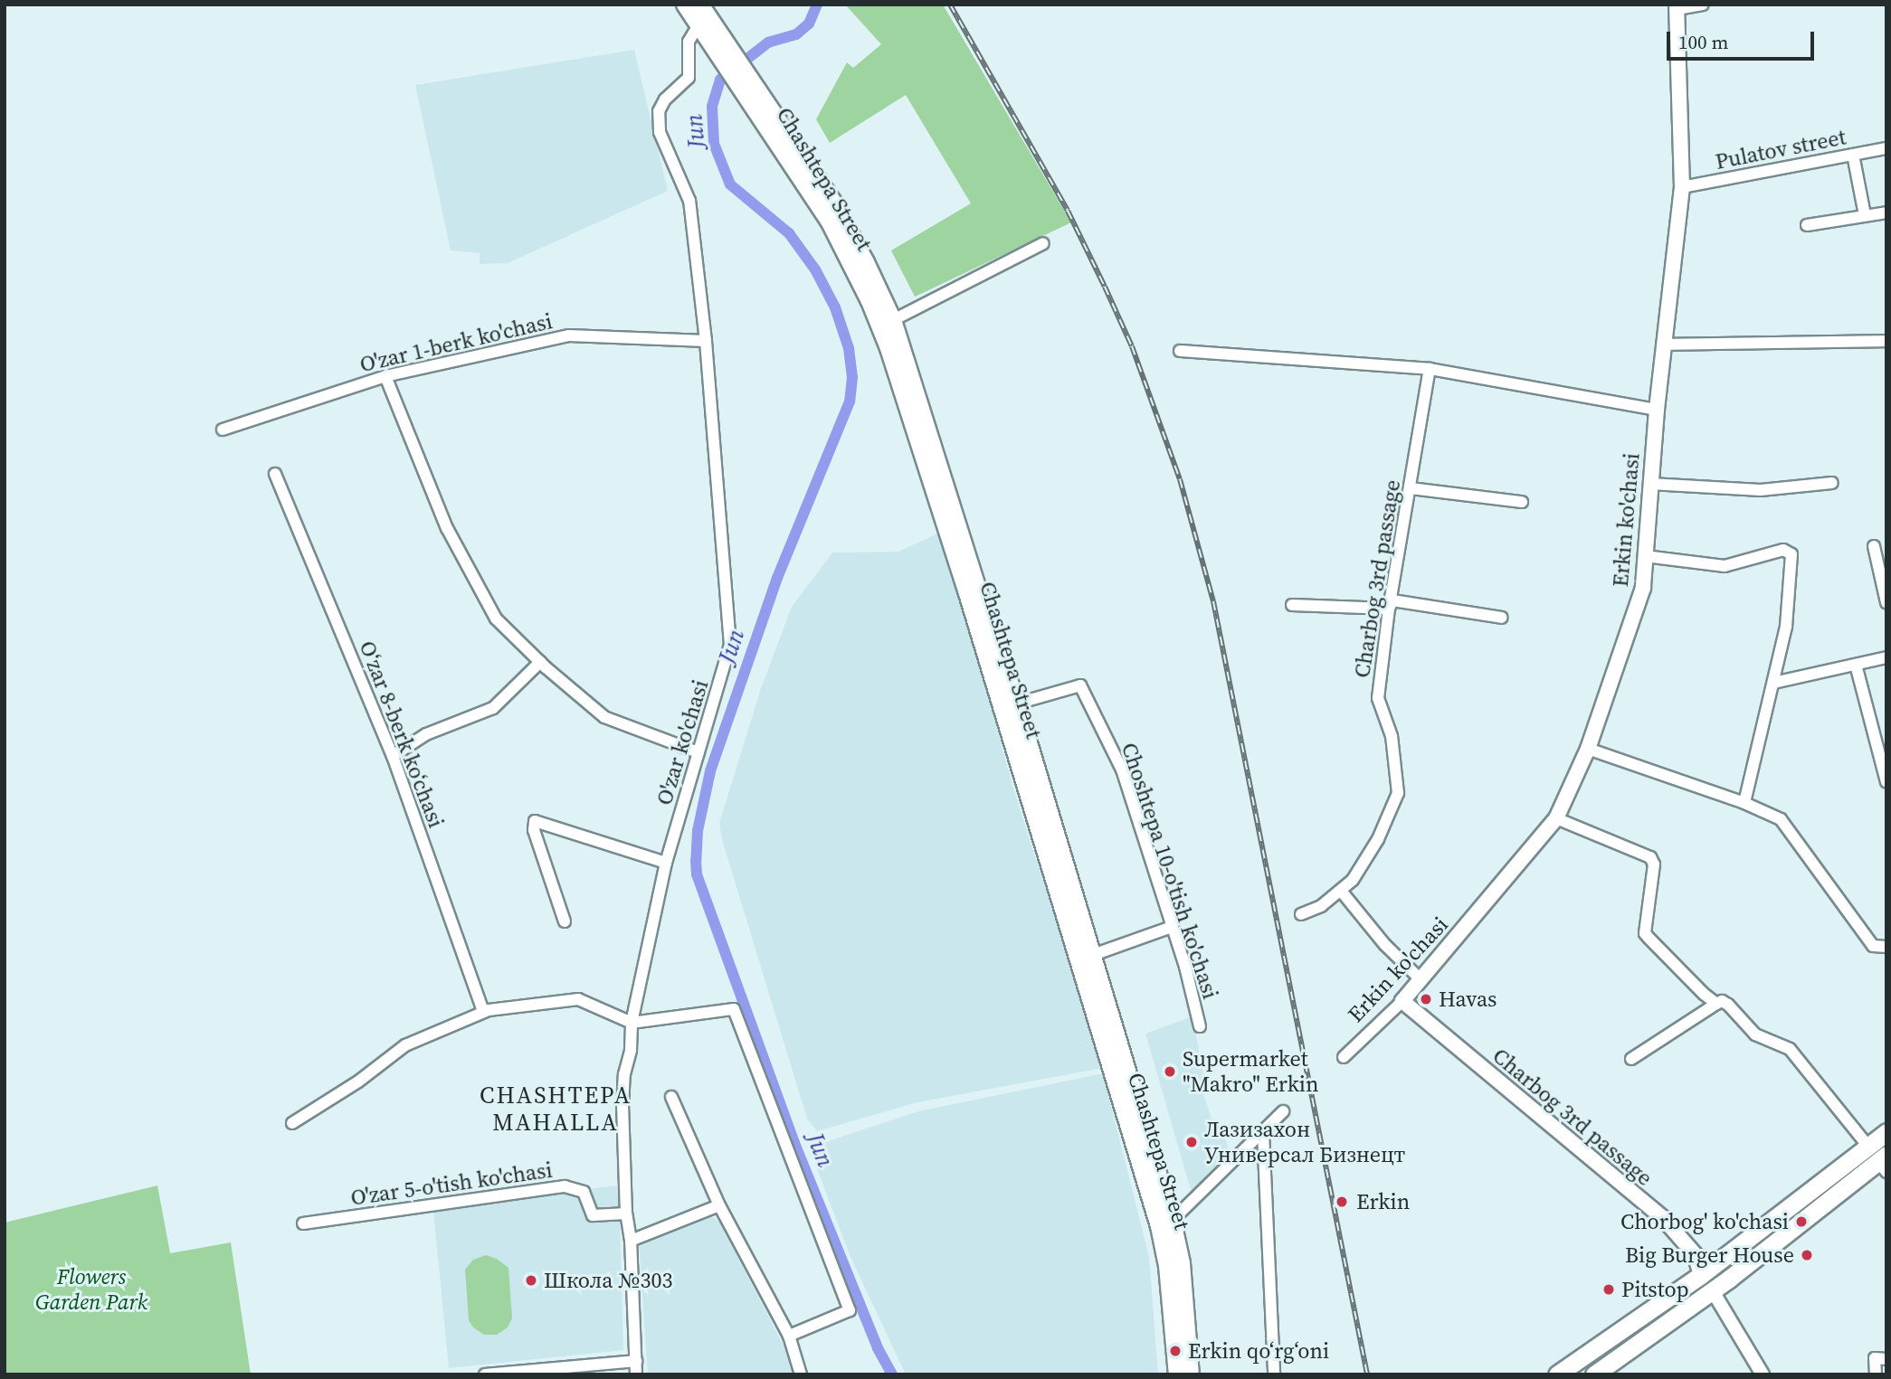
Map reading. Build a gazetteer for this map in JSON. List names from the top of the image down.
{
  "streets": {
    "main road": ["Chashtepa Street", "Erkin ko'chasi", "Charbog 3rd passage"],
    "street": [
      "Pulatov street",
      "O'zar 1-berk ko'chasi",
      "Chаrbog 3rd passage",
      "Oʻzar 8-berk koʻchasi",
      "O'zar ko'chasi",
      "Choshtepa 10-o'tish ko'chasi",
      "O'zar 5-o'tish ko'chasi"
    ]
  },
  "crossings": [
    ["Pulatov street", "Erkin ko'chasi"],
    ["Chashtepa Street", "O'zar ko'chasi"],
    ["Chashtepa Street", "Choshtepa 10-o'tish ko'chasi"],
    ["O'zar 1-berk ko'chasi", "O'zar ko'chasi"],
    ["Erkin ko'chasi", "Charbog 3rd passage"],
    ["O'zar ko'chasi", "O'zar 5-o'tish ko'chasi"]
  ],
  "districts": ["CHASHTEPA MAHALLA"],
  "water": ["Jun"],
  "parks": ["Flowers Garden Park"],
  "places": [
    "Havas",
    "Supermarket \"Makro\" Erkin",
    "Лазизахон Универсал Бизнецт",
    "Erkin",
    "Chorbog' ko'chasi",
    "Big Burger House",
    "Школа №303",
    "Pitstop",
    "Erkin qoʻrgʻoni"
  ],
  "scale_bar": "100 m"
}
